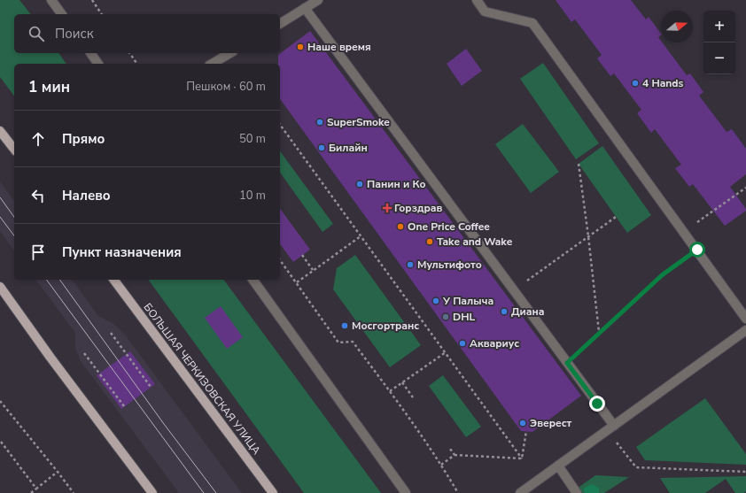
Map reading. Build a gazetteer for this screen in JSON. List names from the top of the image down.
{
  "streets": {
    "main road": ["БОЛЬШАЯ ЧЕРКИЗОВСКАЯ УЛИЦА"]
  },
  "places": {
    "other": [
      "Наше время",
      "4 Hands",
      "SuperSmoke",
      "Билайн",
      "Панин и Ко",
      "One Price Coffee",
      "Take and Wake",
      "Мультифото",
      "У Палыча",
      "Диана",
      "DHL",
      "Мосгортранс",
      "Аквариус",
      "Эверест"
    ],
    "health": ["Горздрав"]
  },
  "north": "right",
  "page": {
    "map_buttons": ["+", "−"],
    "search": "Поиск",
    "heading": ["1 мин", "Пешком · 60 m"],
    "list": [
      ["Прямо", "50 m"],
      ["Налево", "10 m"],
      "Пункт назначения"
    ]
  }
}
